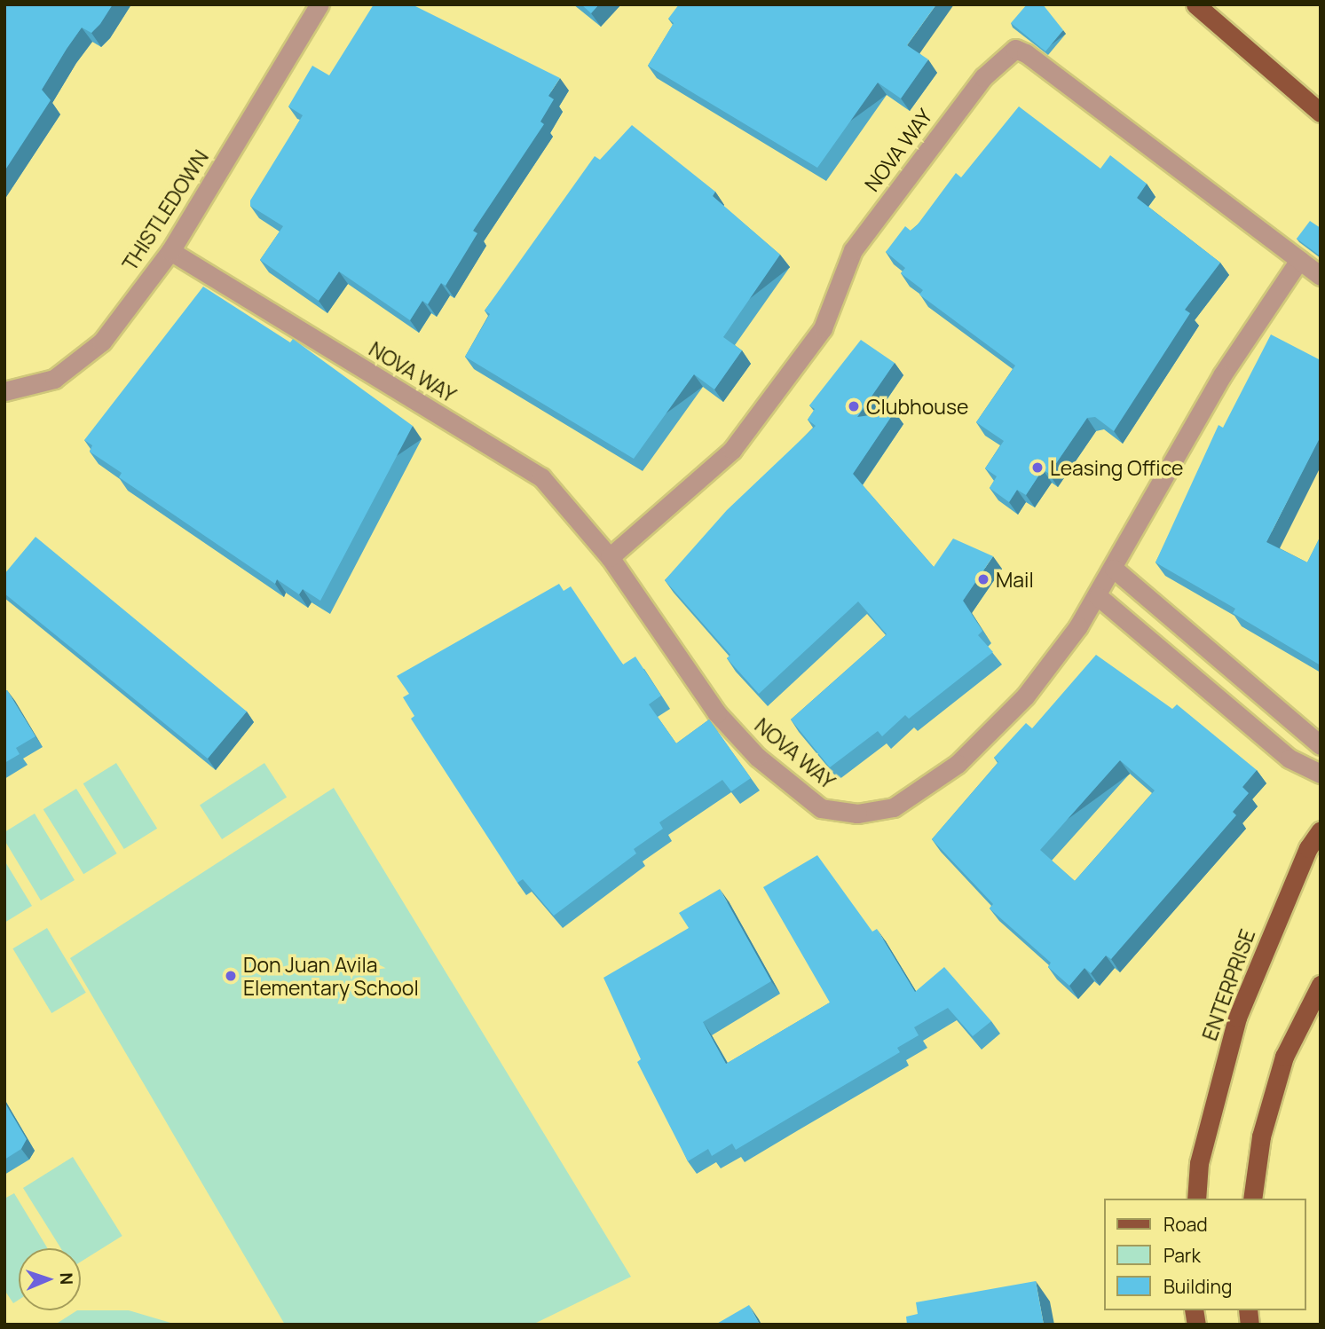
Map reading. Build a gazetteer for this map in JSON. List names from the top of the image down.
{
  "streets": {
    "main road": ["ENTERPRISE"],
    "street": ["NOVA WAY", "THISTLEDOWN"]
  },
  "crossings": [
    ["NOVA WAY", "THISTLEDOWN"]
  ],
  "places": [
    "Clubhouse",
    "Leasing Office",
    "Mail",
    "Don Juan Avila Elementary School"
  ],
  "legend": ["Road", "Park", "Building"],
  "north": "right"
}
